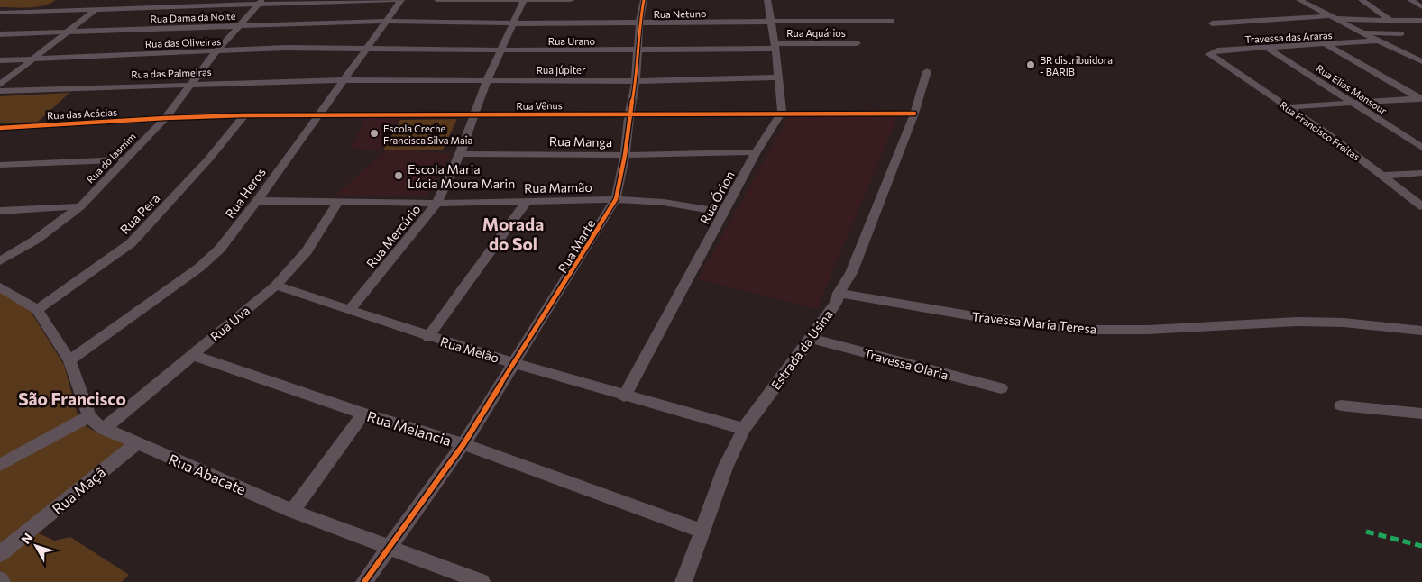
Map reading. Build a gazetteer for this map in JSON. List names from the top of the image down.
{
  "streets": {
    "street": [
      "Rua Netuno",
      "Rua Dama da Noite",
      "Rua Aquários",
      "Travessa das Araras",
      "Rua Urano",
      "Rua das Oliveiras",
      "Rua Júpiter",
      "Rua das Palmeiras",
      "Rua Elias Mansour",
      "Rua Vênus",
      "Rua das Acácias",
      "Rua Francisco Freitas",
      "Rua Manga",
      "Rua do Jasmim",
      "Rua Mamão",
      "Rua Heros",
      "Rua Órion",
      "Rua Pera",
      "Rua Mercúrio",
      "Rua Marte",
      "Travessa Maria Teresa",
      "Rua Uva",
      "Rua Melão",
      "Estrada da Usina",
      "Travessa Olaria",
      "Rua Melancia",
      "Rua Abacate",
      "Rua Maçã"
    ]
  },
  "crossings": [
    ["Rua Netuno", "Rua Dama da Noite"],
    ["Rua Netuno", "Rua Heros"],
    ["Rua Netuno", "Rua Mercúrio"],
    ["Rua Netuno", "Rua Marte"],
    ["Rua Dama da Noite", "Rua do Jasmim"],
    ["Rua Dama da Noite", "Rua Heros"],
    ["Rua Aquários", "Rua Urano"],
    ["Travessa das Araras", "Rua Elias Mansour"],
    ["Travessa das Araras", "Rua Francisco Freitas"],
    ["Rua Urano", "Rua das Oliveiras"],
    ["Rua Urano", "Rua Heros"],
    ["Rua Urano", "Rua Mercúrio"],
    ["Rua Urano", "Rua Marte"],
    ["Rua das Oliveiras", "Rua do Jasmim"],
    ["Rua das Oliveiras", "Rua Heros"],
    ["Rua Júpiter", "Rua das Palmeiras"],
    ["Rua Júpiter", "Rua Heros"],
    ["Rua Júpiter", "Rua Mercúrio"],
    ["Rua Júpiter", "Rua Marte"],
    ["Rua das Palmeiras", "Rua do Jasmim"],
    ["Rua das Palmeiras", "Rua Heros"],
    ["Rua Vênus", "Rua das Acácias"],
    ["Rua Vênus", "Rua do Jasmim"],
    ["Rua Vênus", "Rua Heros"],
    ["Rua Vênus", "Rua Órion"],
    ["Rua Vênus", "Rua Pera"],
    ["Rua Vênus", "Rua Mercúrio"],
    ["Rua Vênus", "Rua Marte"],
    ["Rua Vênus", "Estrada da Usina"],
    ["Rua das Acácias", "Rua do Jasmim"],
    ["Rua Manga", "Rua Órion"],
    ["Rua Manga", "Rua Mercúrio"],
    ["Rua Manga", "Rua Marte"],
    ["Rua Mamão", "Rua Heros"],
    ["Rua Mamão", "Rua Órion"],
    ["Rua Mamão", "Rua Mercúrio"],
    ["Rua Mamão", "Rua Marte"],
    ["Rua Mamão", "Rua Uva"],
    ["Rua Órion", "Rua Melão"],
    ["Rua Mercúrio", "Rua Melão"],
    ["Rua Marte", "Rua Melão"],
    ["Rua Marte", "Rua Melancia"],
    ["Rua Marte", "Rua Abacate"],
    ["Travessa Maria Teresa", "Estrada da Usina"],
    ["Rua Uva", "Rua Melão"],
    ["Rua Uva", "Rua Melancia"],
    ["Rua Uva", "Rua Abacate"],
    ["Rua Melão", "Estrada da Usina"],
    ["Estrada da Usina", "Travessa Olaria"],
    ["Estrada da Usina", "Rua Melancia"],
    ["Rua Abacate", "Rua Maçã"]
  ],
  "districts": ["Morada do Sol", "São Francisco"],
  "places": ["BR distribuidora - BARIB", "Escola Creche Francisca Silva Maia", "Escola Maria Lúcia Moura Marin"],
  "north": "top left"
}
